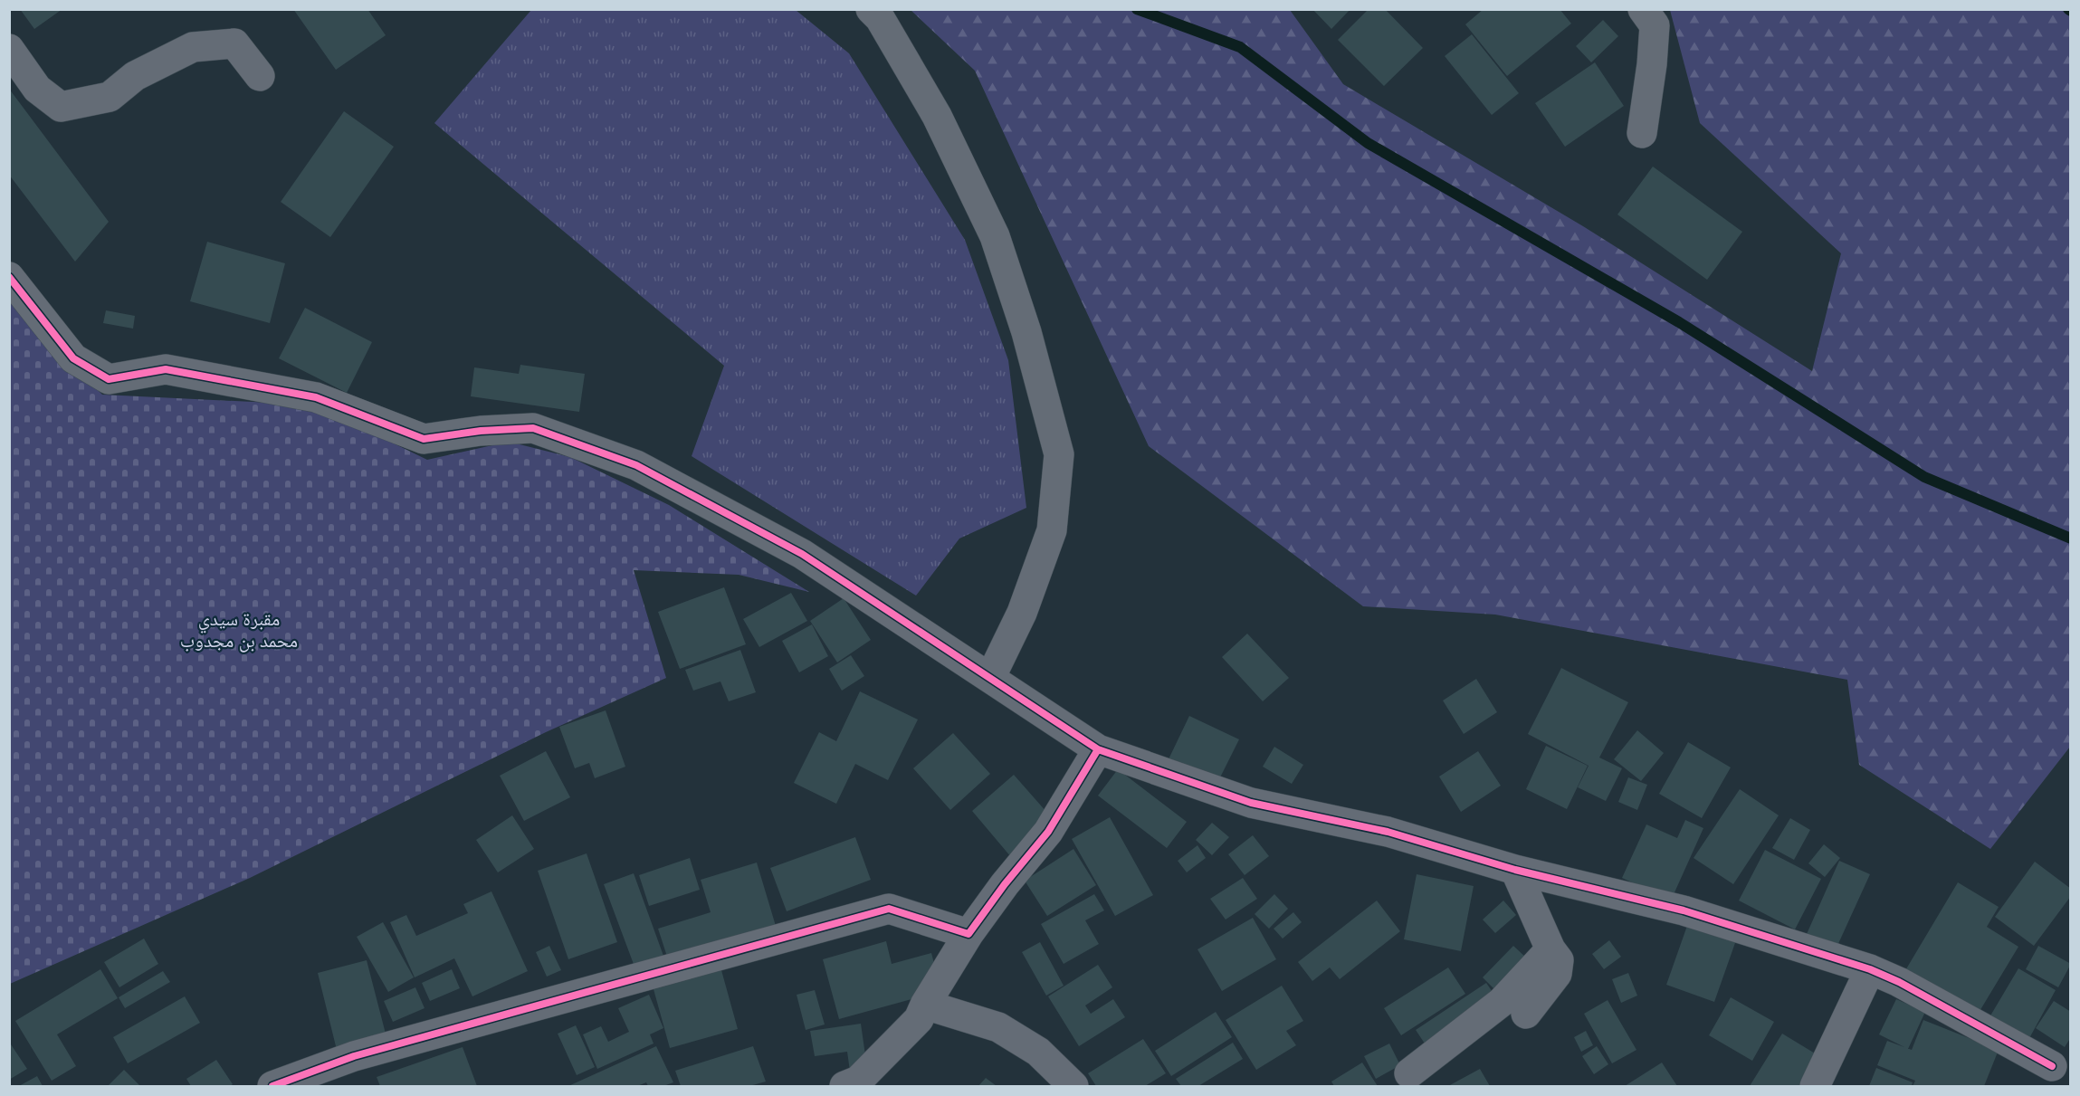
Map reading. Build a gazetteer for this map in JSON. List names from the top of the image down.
{
  "parks": ["مقبرة سيدي محمد بن مجدوب"]
}
